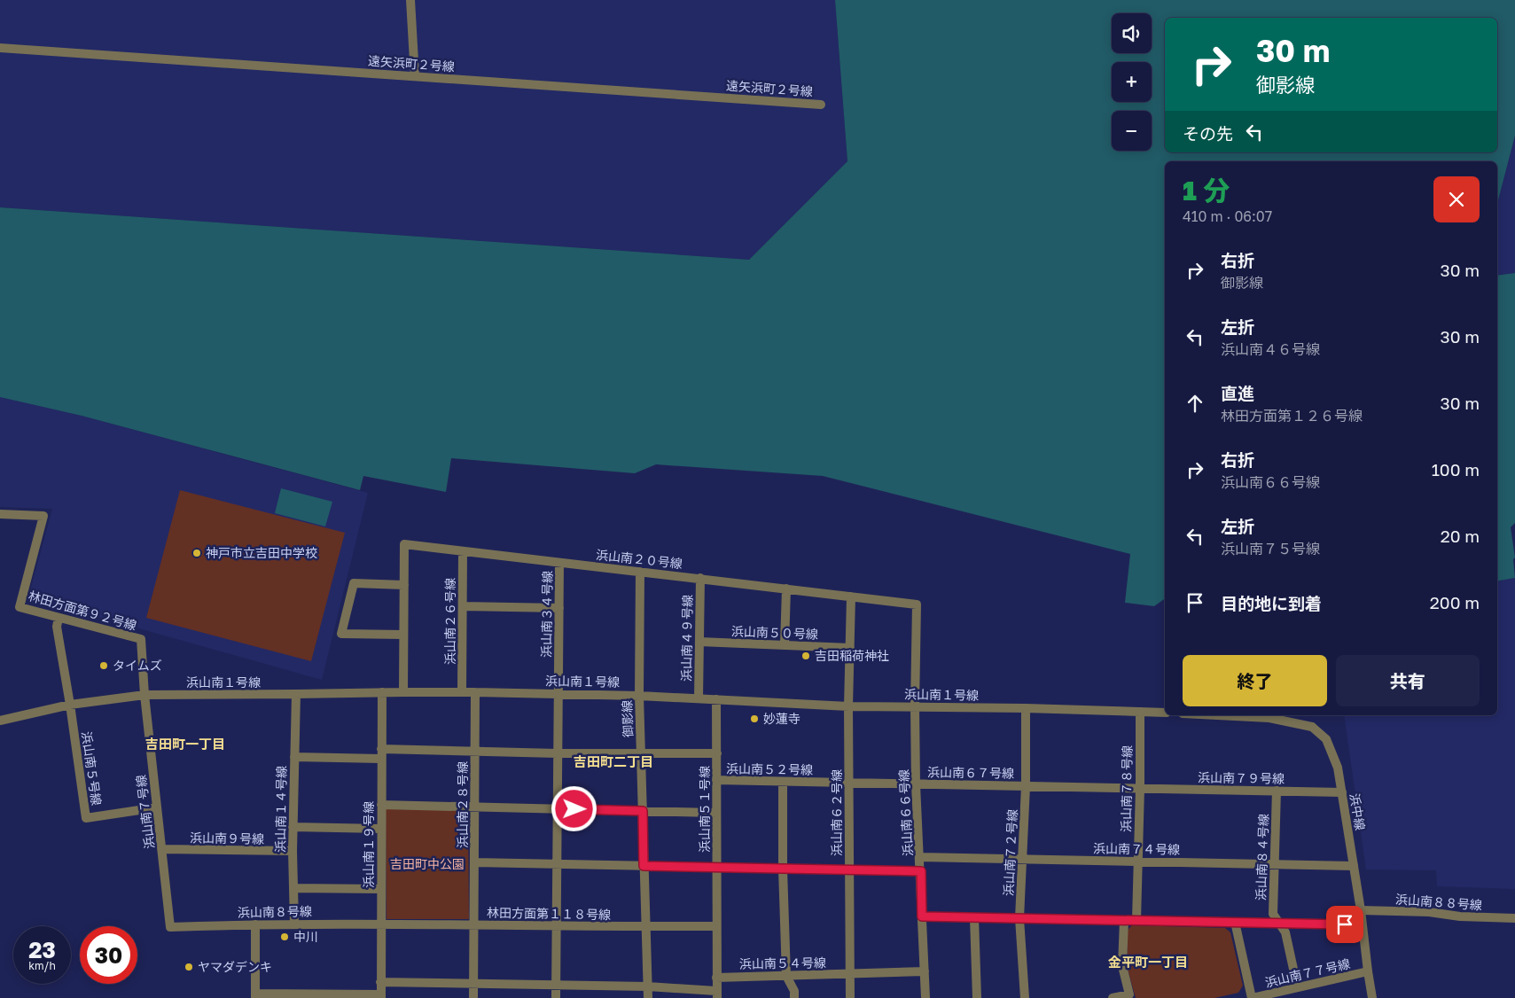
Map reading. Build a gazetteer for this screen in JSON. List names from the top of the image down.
{
  "streets": {
    "street": [
      "遠矢浜町２号線",
      "浜山南２０号線",
      "林田方面第９２号線",
      "浜山南３４号線",
      "浜山南２６号線",
      "浜山南５０号線",
      "浜山南４９号線",
      "浜山南１号線",
      "御影線",
      "浜山南５号線",
      "浜山南５２号線",
      "浜山南６７号線",
      "浜山南７９号線",
      "浜山南７８号線",
      "浜山南２８号線",
      "浜山南１４号線",
      "浜山南５１号線",
      "浜山南７号線",
      "浜中線",
      "浜山南６２号線",
      "浜山南６６号線",
      "浜山南９号線",
      "浜山南１９号線",
      "浜山南７４号線",
      "浜山南７２号線",
      "浜山南８４号線",
      "浜山南８８号線",
      "浜山南８号線",
      "林田方面第１１８号線",
      "浜山南５４号線",
      "浜山南７７号線"
    ]
  },
  "crossings": [
    ["浜山南２０号線", "浜山南３４号線"],
    ["浜山南２０号線", "浜山南２６号線"],
    ["浜山南２０号線", "浜山南４９号線"],
    ["浜山南２０号線", "浜山南１号線"],
    ["浜山南２０号線", "御影線"],
    ["浜山南２０号線", "浜山南６２号線"],
    ["浜山南２０号線", "浜山南６６号線"],
    ["林田方面第９２号線", "浜山南７号線"],
    ["浜山南３４号線", "浜山南１号線"],
    ["浜山南３４号線", "林田方面第１１８号線"],
    ["浜山南２６号線", "浜山南１号線"],
    ["浜山南５０号線", "浜山南４９号線"],
    ["浜山南５０号線", "浜山南６２号線"],
    ["浜山南４９号線", "浜山南１号線"],
    ["浜山南１号線", "御影線"],
    ["浜山南１号線", "浜山南５号線"],
    ["浜山南１号線", "浜山南７８号線"],
    ["浜山南１号線", "浜山南２８号線"],
    ["浜山南１号線", "浜山南１４号線"],
    ["浜山南１号線", "浜山南５１号線"],
    ["浜山南１号線", "浜山南７号線"],
    ["浜山南１号線", "浜山南６２号線"],
    ["浜山南１号線", "浜山南６６号線"],
    ["浜山南１号線", "浜山南１９号線"],
    ["浜山南１号線", "浜山南７２号線"],
    ["御影線", "林田方面第１１８号線"],
    ["浜山南５号線", "浜山南７号線"],
    ["浜山南５２号線", "浜山南６７号線"],
    ["浜山南５２号線", "浜山南５１号線"],
    ["浜山南５２号線", "浜山南６２号線"],
    ["浜山南５２号線", "浜山南６６号線"],
    ["浜山南６７号線", "浜山南７９号線"],
    ["浜山南６７号線", "浜山南７８号線"],
    ["浜山南６７号線", "浜山南６６号線"],
    ["浜山南６７号線", "浜山南７２号線"],
    ["浜山南７９号線", "浜山南７８号線"],
    ["浜山南７９号線", "浜中線"],
    ["浜山南７９号線", "浜山南８４号線"],
    ["浜山南７８号線", "浜山南７４号線"],
    ["浜山南２８号線", "林田方面第１１８号線"],
    ["浜山南１４号線", "浜山南９号線"],
    ["浜山南１４号線", "浜山南８号線"],
    ["浜山南５１号線", "林田方面第１１８号線"],
    ["浜山南５１号線", "浜山南５４号線"],
    ["浜山南７号線", "浜山南９号線"],
    ["浜山南７号線", "浜山南８号線"],
    ["浜中線", "浜山南７４号線"],
    ["浜中線", "浜山南８８号線"],
    ["浜山南６２号線", "浜山南５４号線"],
    ["浜山南６６号線", "浜山南７４号線"],
    ["浜山南６６号線", "浜山南５４号線"],
    ["浜山南１９号線", "浜山南８号線"],
    ["浜山南１９号線", "林田方面第１１８号線"],
    ["浜山南７４号線", "浜山南７２号線"],
    ["浜山南７４号線", "浜山南８４号線"],
    ["浜山南８４号線", "浜山南７７号線"],
    ["浜山南８号線", "林田方面第１１８号線"]
  ],
  "districts": ["吉田町一丁目", "吉田町二丁目", "金平町一丁目"],
  "parks": ["吉田町中公園"],
  "places": [
    "神戸市立吉田中学校",
    "吉田稲荷神社",
    "タイムズ",
    "妙蓮寺",
    "中川",
    "ヤマダデンキ"
  ],
  "page": {
    "map_buttons": ["+", "−"],
    "turn": ["30 m", "御影線"],
    "then": "その先",
    "heading": ["1 分", "410 m · 06:07"],
    "list": [
      {
        "name": "右折",
        "note": "御影線",
        "value": "30 m"
      },
      {
        "name": "左折",
        "note": "浜山南４６号線",
        "value": "30 m"
      },
      {
        "name": "直進",
        "note": "林田方面第１２６号線",
        "value": "30 m"
      },
      {
        "name": "右折",
        "note": "浜山南６６号線",
        "value": "100 m"
      },
      {
        "name": "左折",
        "note": "浜山南７５号線",
        "value": "20 m"
      },
      {
        "name": "目的地に到着",
        "value": "200 m"
      }
    ],
    "buttons": ["終了", "共有"],
    "speed": "23 km/h",
    "limit": "30"
  }
}
